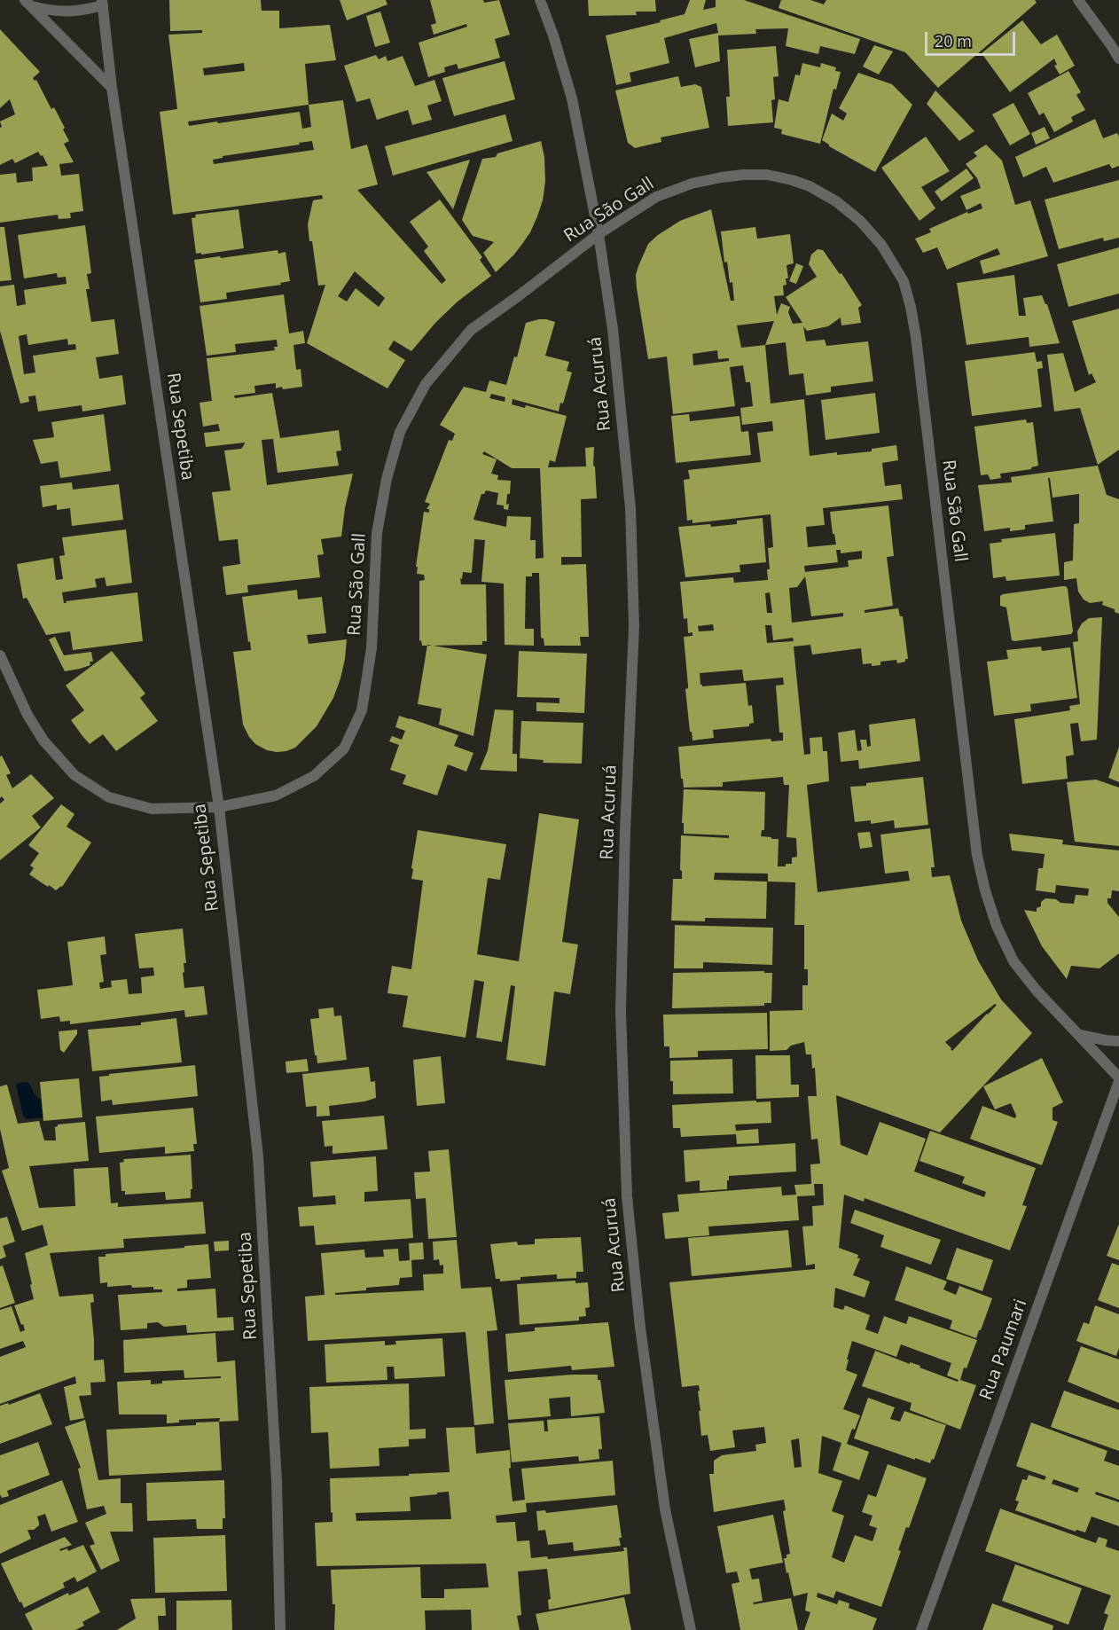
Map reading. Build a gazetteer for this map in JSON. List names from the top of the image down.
{
  "streets": {
    "street": [
      "Rua São Gall",
      "Rua Acuruá",
      "Rua Sepetiba",
      "Rua Paumari"
    ]
  },
  "crossings": [
    ["Rua São Gall", "Rua Acuruá"],
    ["Rua São Gall", "Rua Sepetiba"],
    ["Rua São Gall", "Rua Paumari"]
  ],
  "scale_bar": "20 m"
}
